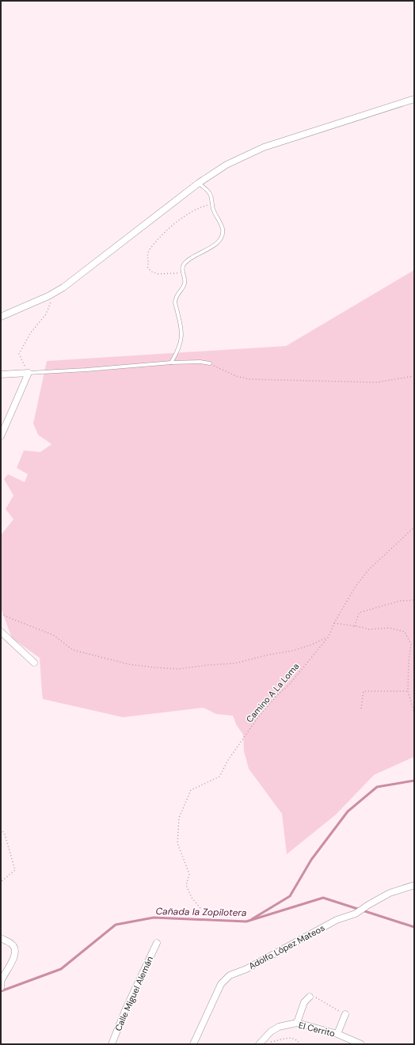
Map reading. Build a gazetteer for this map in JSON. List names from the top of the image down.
{
  "streets": {
    "street": ["Adolfo López Mateos", "Calle Miguel Alemán", "El Cerrito"],
    "path": ["Camino A La Loma"]
  },
  "water": ["Cañada la Zopilotera"]
}
